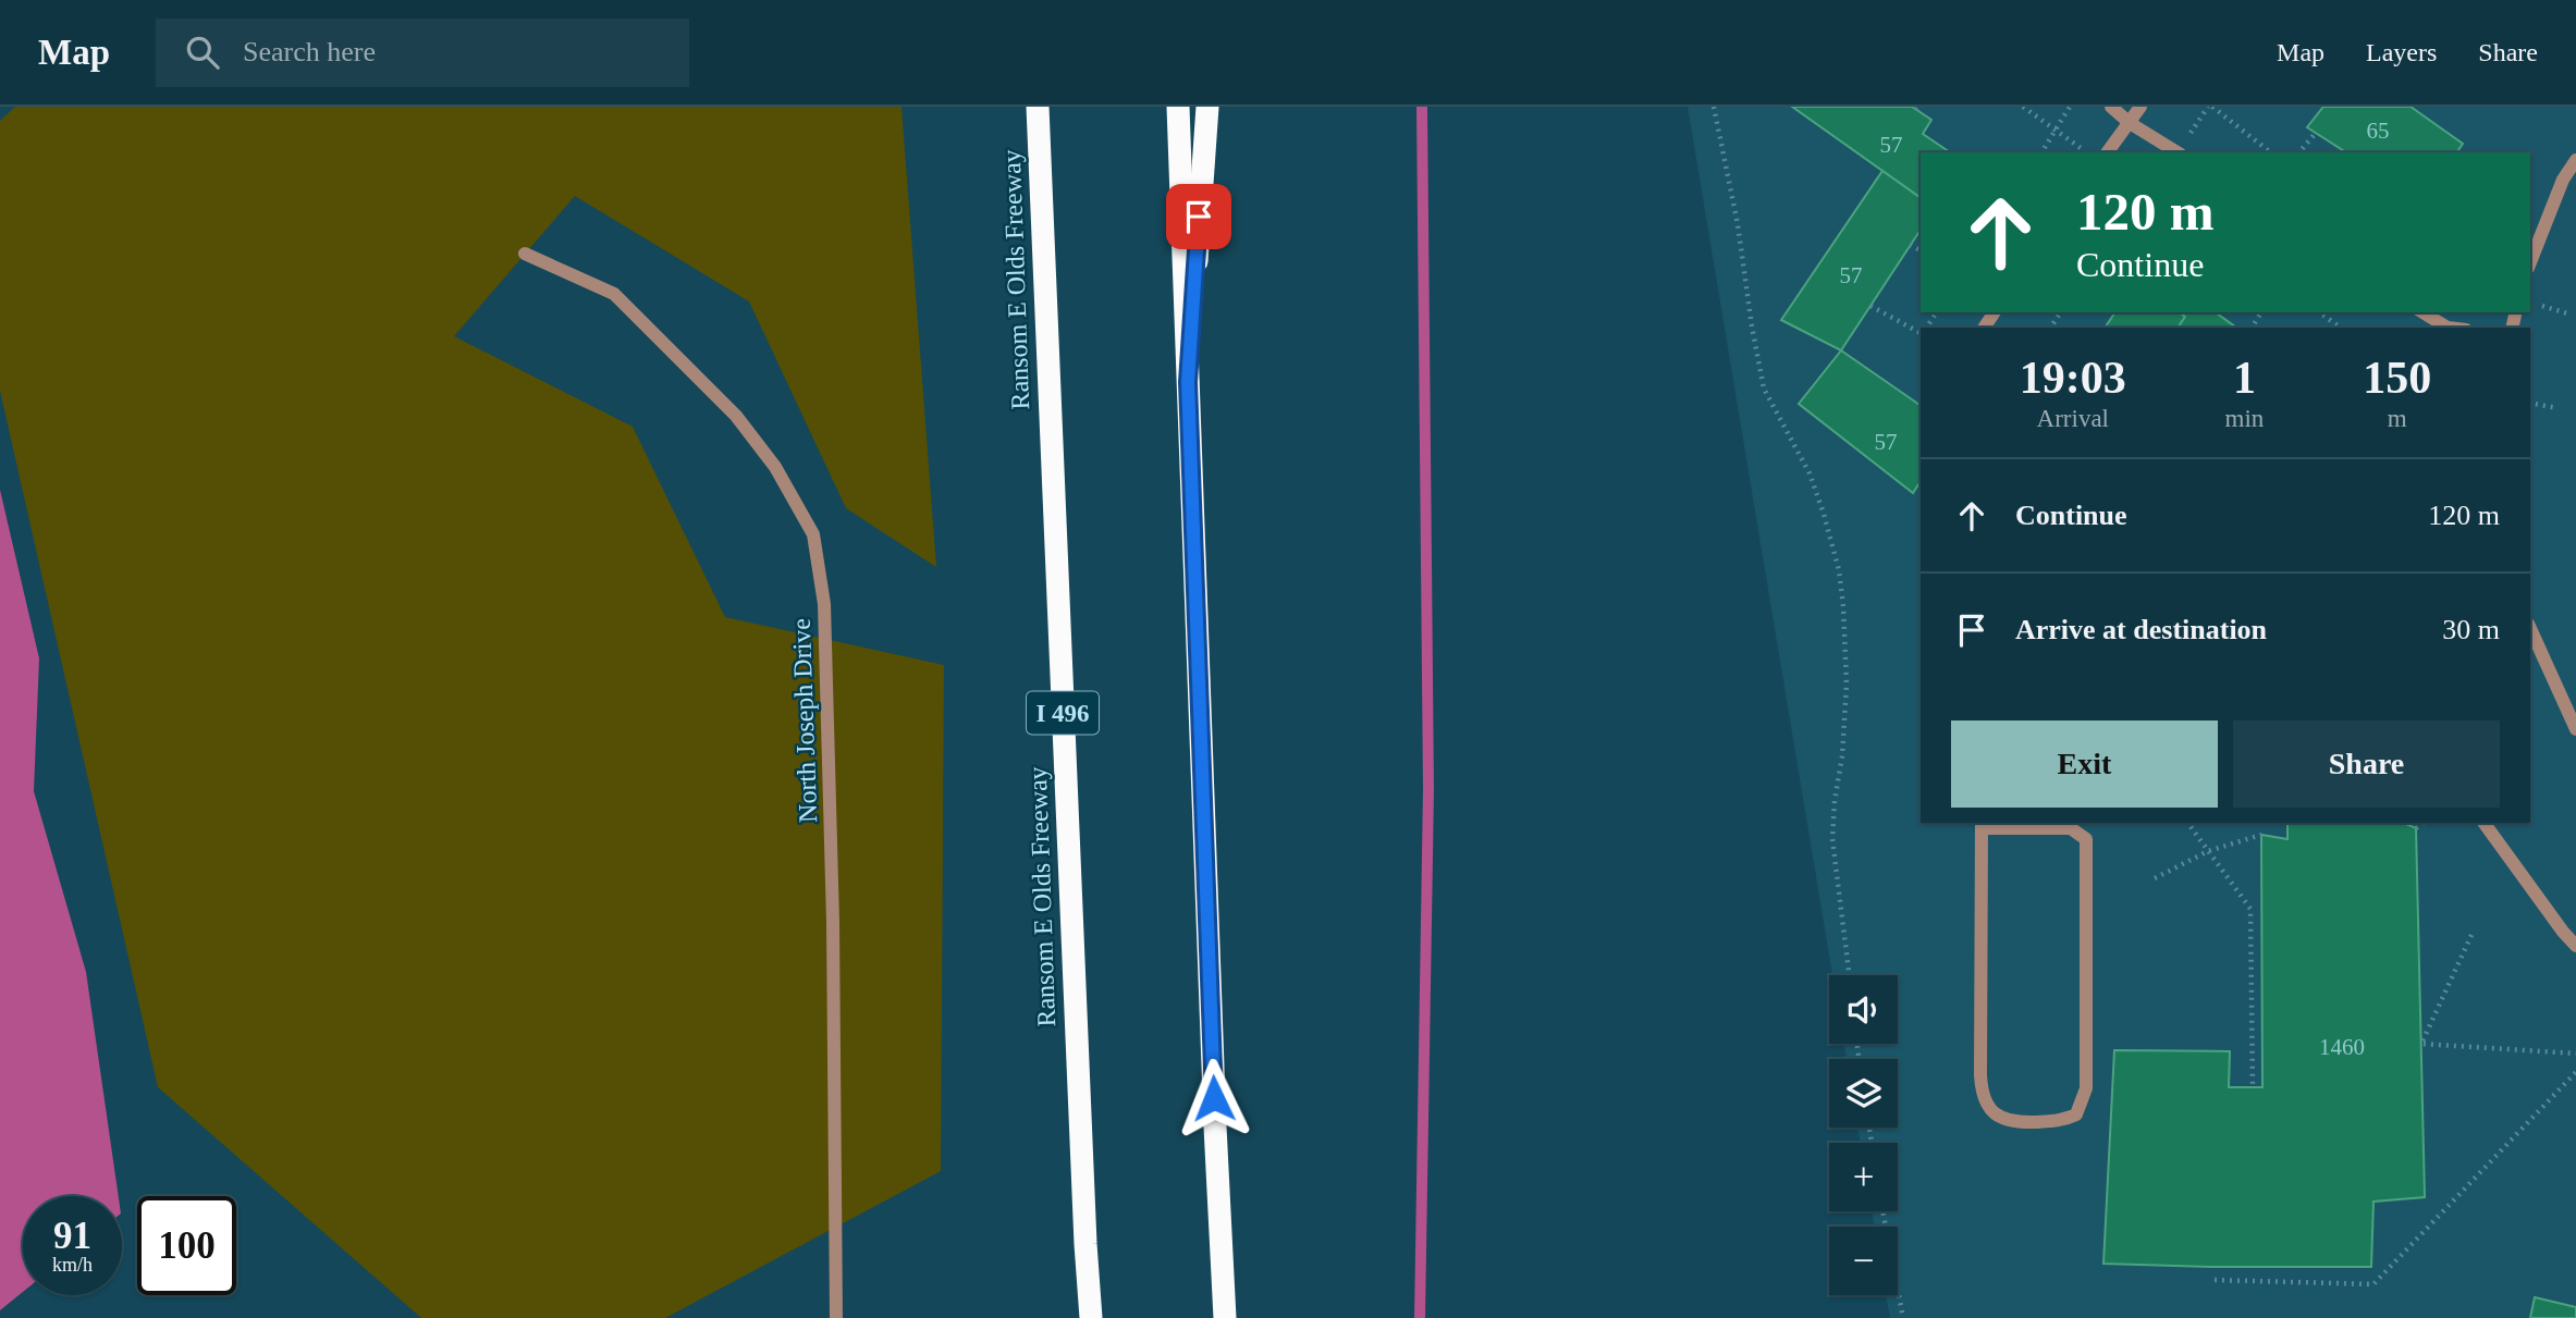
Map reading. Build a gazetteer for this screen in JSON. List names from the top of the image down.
{
  "streets": {
    "highway": ["Ransom E Olds Freeway", "I 496"],
    "street": ["North Joseph Drive"]
  },
  "house_numbers": [
    "65",
    "57",
    "57",
    "57",
    "1460"
  ],
  "page": {
    "header": "Map",
    "search": "Search here",
    "nav": ["Map", "Layers", "Share"],
    "turn": ["120 m", "Continue"],
    "eta": [
      "19:03",
      "Arrival",
      "1",
      "min",
      "150",
      "m"
    ],
    "list": [
      {
        "name": "Continue",
        "value": "120 m"
      },
      {
        "name": "Arrive at destination",
        "value": "30 m"
      }
    ],
    "buttons": ["Exit", "Share"],
    "map_buttons": ["+", "−"],
    "speed": "91 km/h",
    "limit": "100"
  }
}
